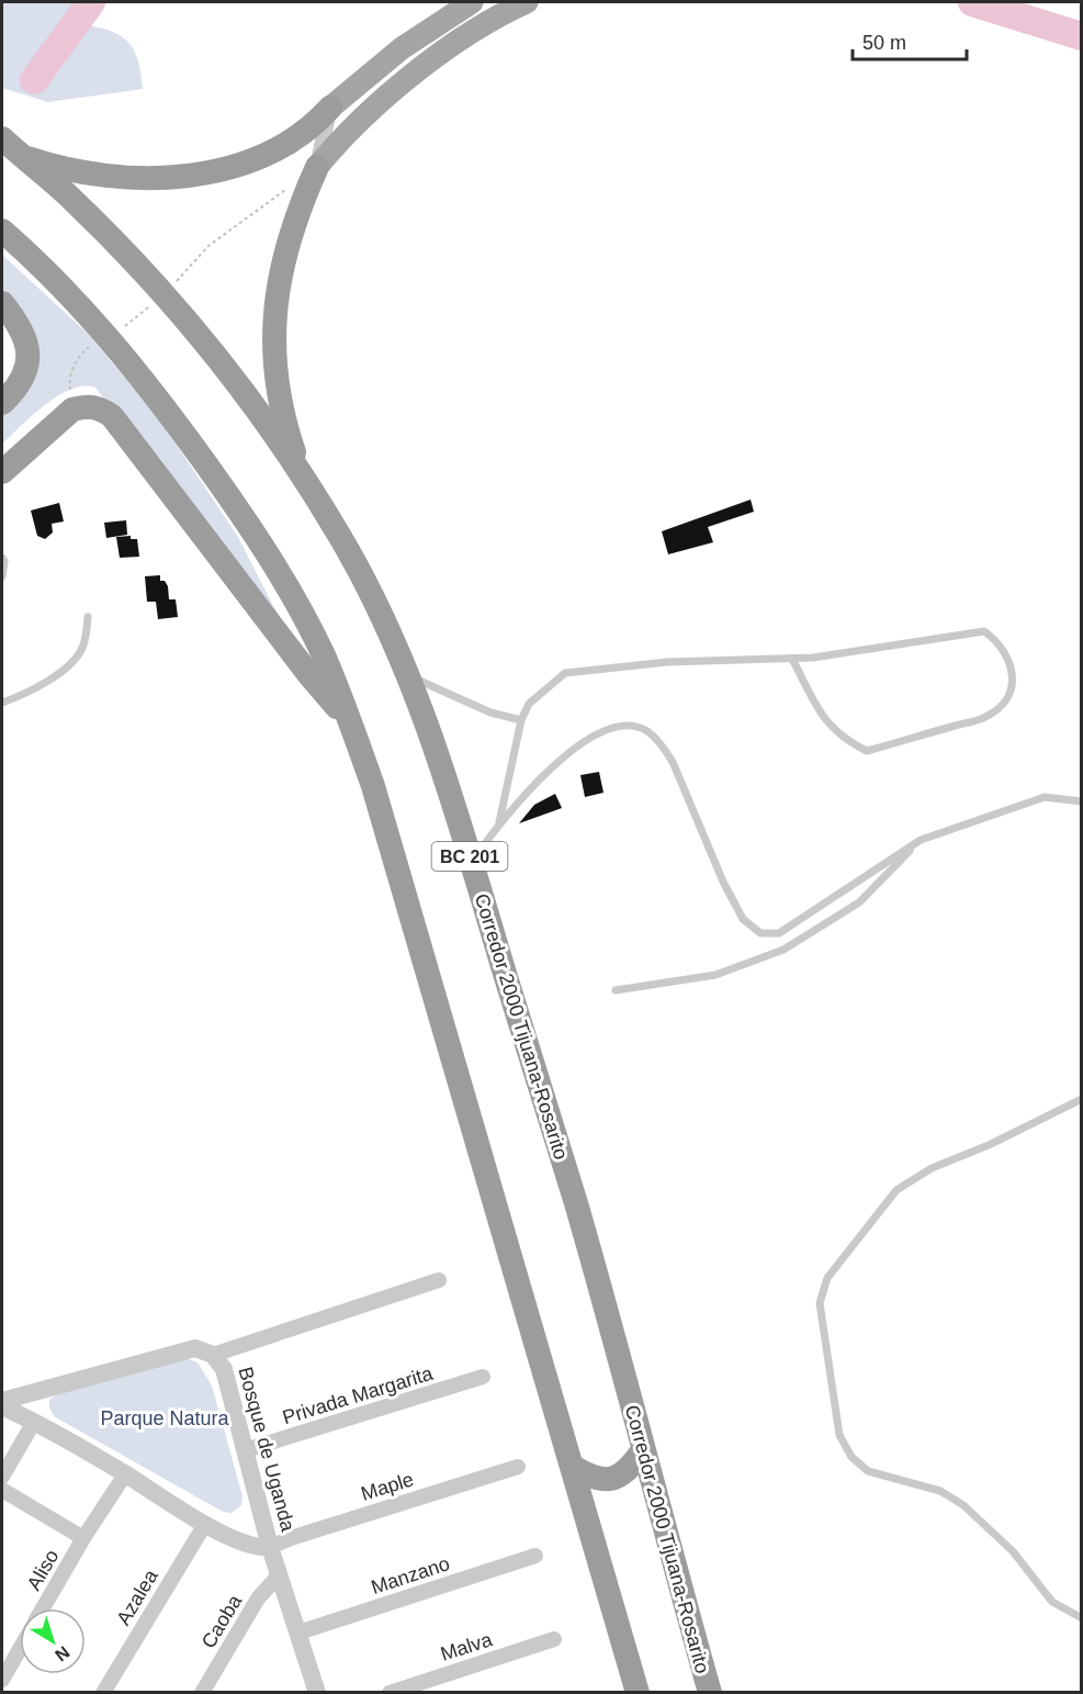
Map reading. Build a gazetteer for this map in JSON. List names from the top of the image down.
{
  "streets": {
    "highway": ["BC 201", "Corredor 2000 Tijuana-Rosarito"],
    "street": [
      "Privada Margarita",
      "Bosque de Uganda",
      "Maple",
      "Aliso",
      "Manzano",
      "Azalea",
      "Caoba",
      "Malva"
    ]
  },
  "crossings": [
    ["Privada Margarita", "Bosque de Uganda"],
    ["Bosque de Uganda", "Maple"],
    ["Bosque de Uganda", "Manzano"],
    ["Bosque de Uganda", "Caoba"]
  ],
  "parks": ["Parque Natura"],
  "scale_bar": "50 m",
  "north": "bottom right"
}
